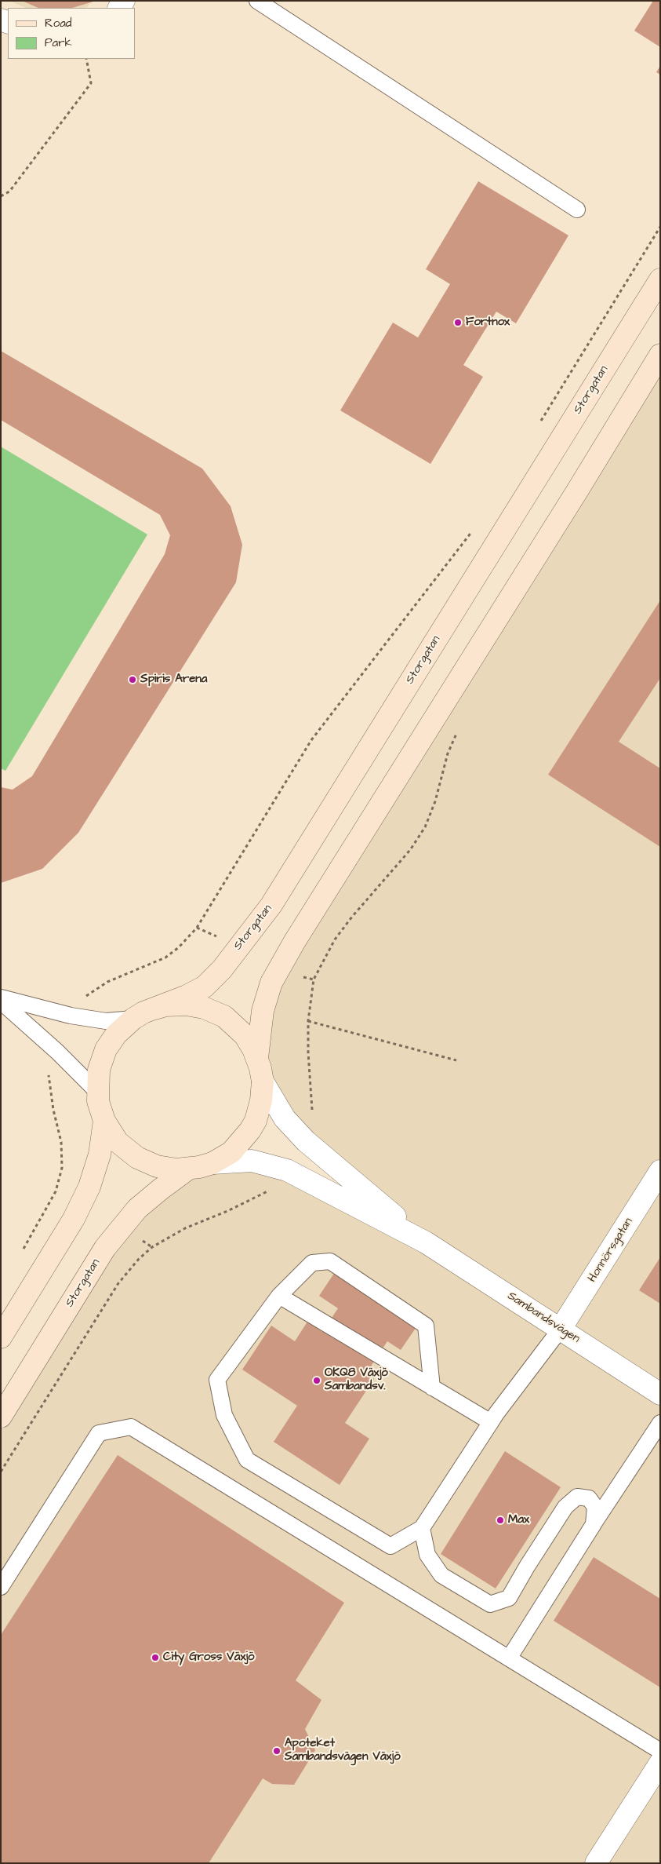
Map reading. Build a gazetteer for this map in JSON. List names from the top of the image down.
{
  "streets": {
    "main road": ["Storgatan"],
    "street": ["Honnörsgatan", "Sambandsvägen"]
  },
  "crossings": [
    ["Storgatan", "Sambandsvägen"],
    ["Honnörsgatan", "Sambandsvägen"]
  ],
  "places": [
    "Fortnox",
    "Spiris Arena",
    "OKQ8 Växjö Sambandsv.",
    "Max",
    "City Gross Växjö",
    "Apoteket Sambandsvägen Växjö"
  ],
  "legend": ["Road", "Park"]
}
